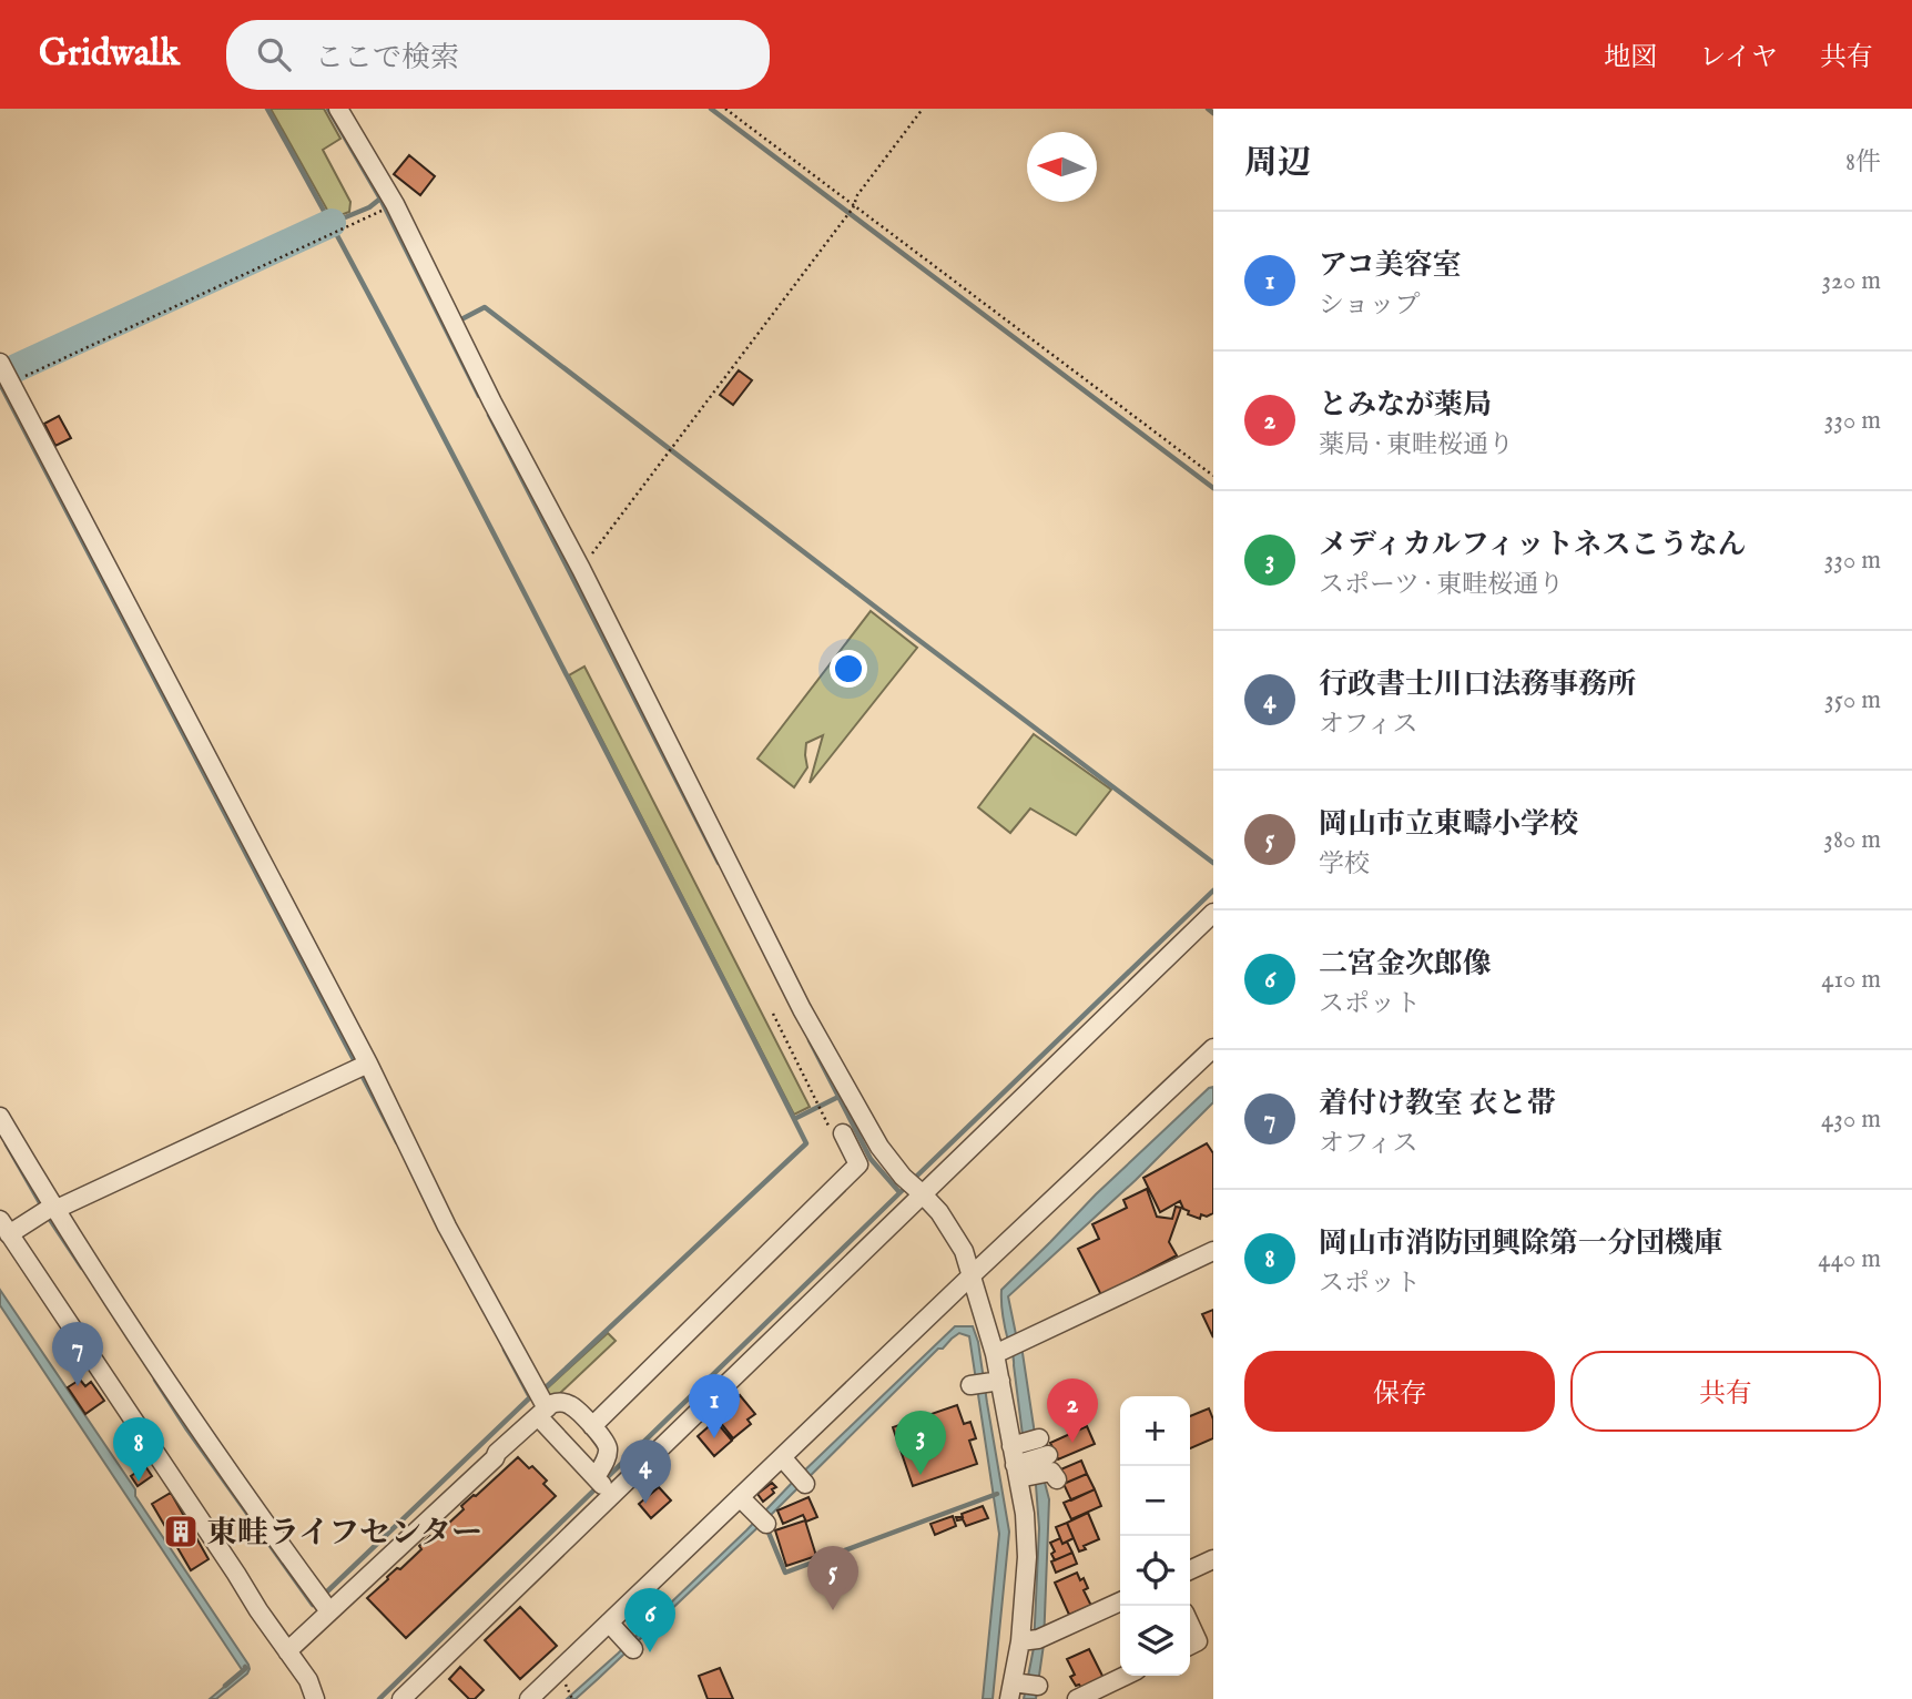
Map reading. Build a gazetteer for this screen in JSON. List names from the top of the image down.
{
  "places": {
    "building": ["東畦ライフセンター"]
  },
  "north": "left",
  "page": {
    "header": "Gridwalk",
    "search": "ここで検索",
    "nav": ["地図", "レイヤ", "共有"],
    "heading": ["周辺", "8件"],
    "list": [
      {
        "mark": "1",
        "name": "アコ美容室",
        "note": "ショップ",
        "value": "320 m"
      },
      {
        "mark": "2",
        "name": "とみなが薬局",
        "note": "薬局 · 東畦桜通り",
        "value": "330 m"
      },
      {
        "mark": "3",
        "name": "メディカルフィットネスこうなん",
        "note": "スポーツ · 東畦桜通り",
        "value": "330 m"
      },
      {
        "mark": "4",
        "name": "行政書士川口法務事務所",
        "note": "オフィス",
        "value": "350 m"
      },
      {
        "mark": "5",
        "name": "岡山市立東疇小学校",
        "note": "学校",
        "value": "380 m"
      },
      {
        "mark": "6",
        "name": "二宮金次郎像",
        "note": "スポット",
        "value": "410 m"
      },
      {
        "mark": "7",
        "name": "着付け教室 衣と帯",
        "note": "オフィス",
        "value": "430 m"
      },
      {
        "mark": "8",
        "name": "岡山市消防団興除第一分団機庫",
        "note": "スポット",
        "value": "440 m"
      }
    ],
    "pins": [
      "7",
      "1",
      "2",
      "3",
      "8",
      "4",
      "5",
      "6"
    ],
    "buttons": ["保存", "共有"],
    "map_buttons": ["+", "−"]
  }
}
